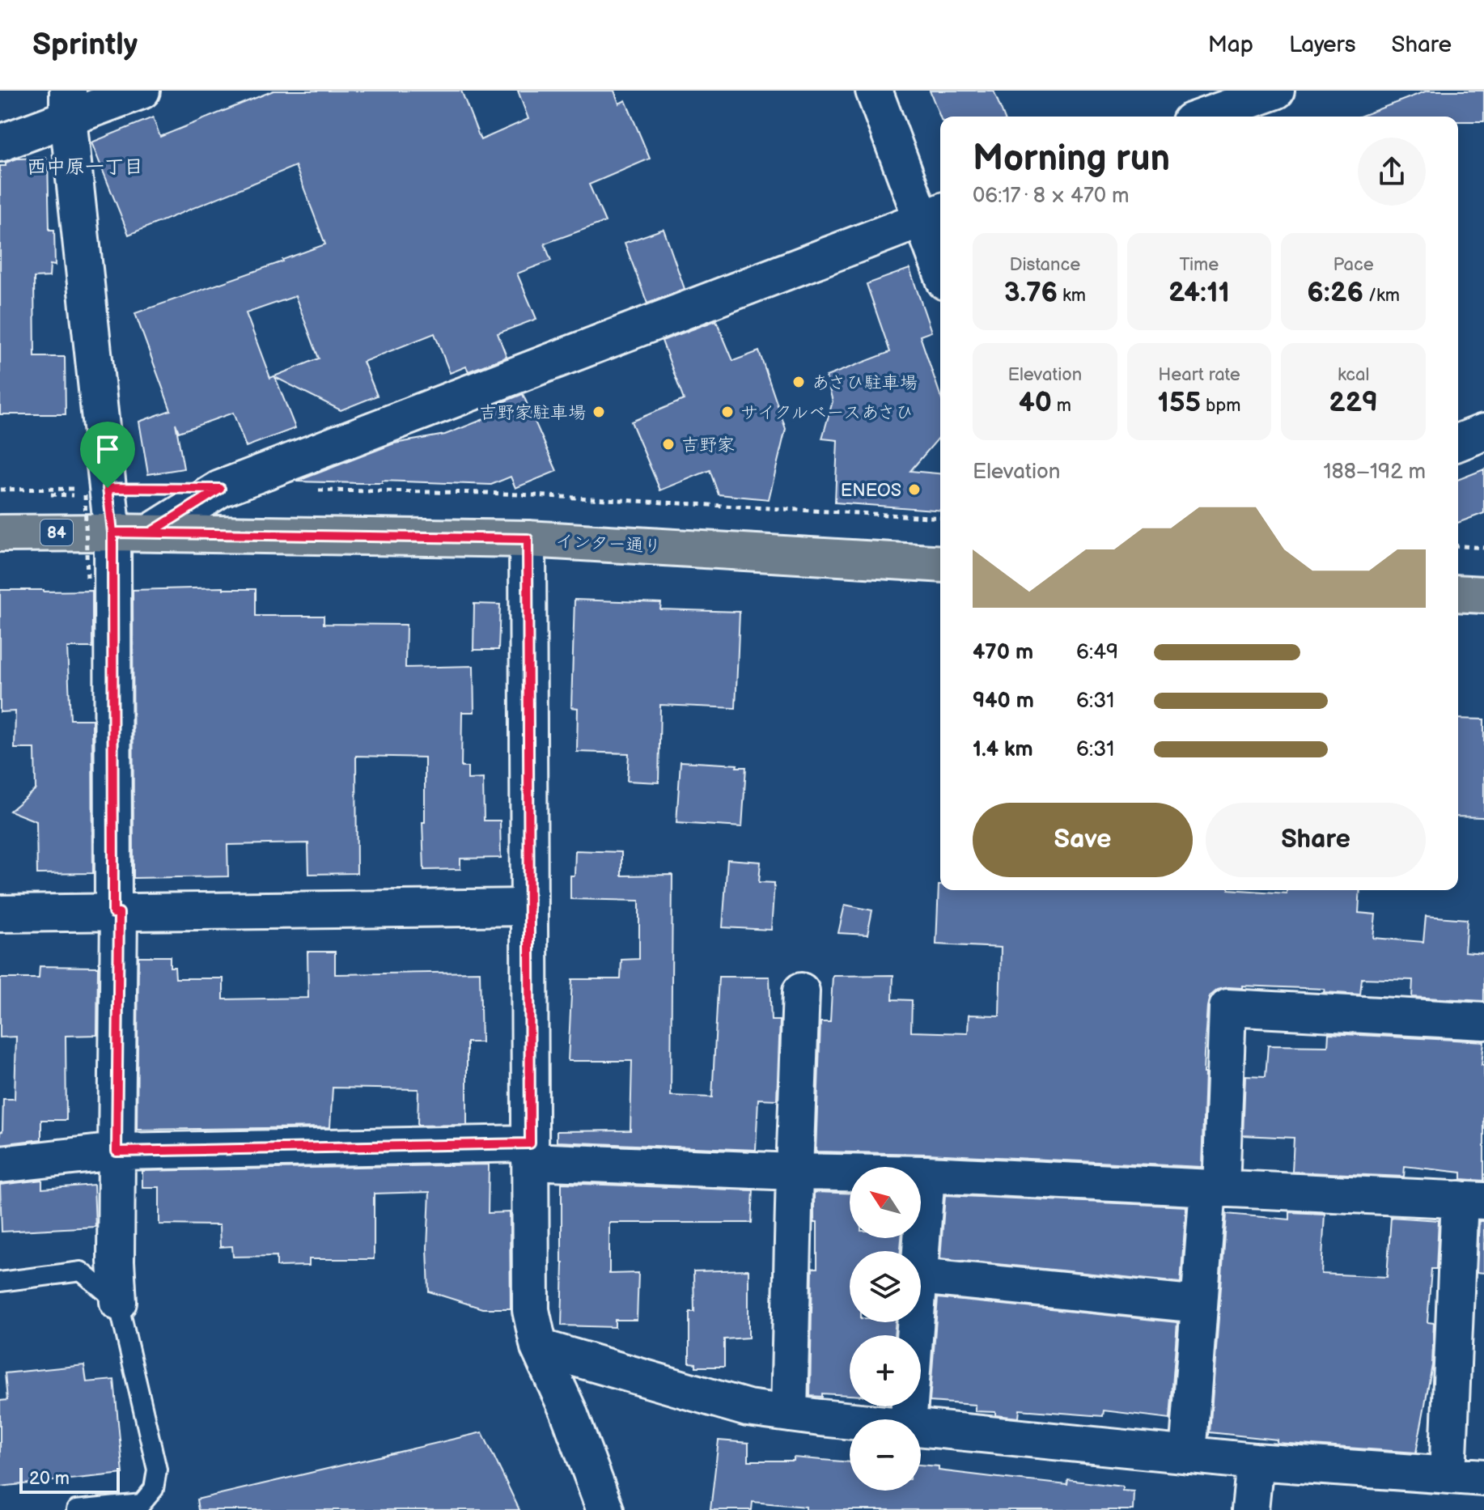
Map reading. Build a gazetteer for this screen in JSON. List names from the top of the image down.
{
  "streets": {
    "main road": ["84", "インター通り"]
  },
  "districts": ["西中原一丁目"],
  "places": [
    "あさひ駐車場",
    "吉野家駐車場",
    "サイクルベースあさひ",
    "吉野家",
    "ENEOS"
  ],
  "scale_bar": "20 m",
  "north": "top left",
  "page": {
    "header": "Sprintly",
    "nav": ["Map", "Layers", "Share"],
    "heading": ["Morning run", "06:17 · 8 × 470 m"],
    "stats": [
      ["Distance", "3.76 km"],
      ["Time", "24:11"],
      ["Pace", "6:26 /km"],
      ["Elevation", "40 m"],
      ["Heart rate", "155 bpm"],
      ["kcal", "229"]
    ],
    "chart": ["Elevation", "188–192 m"],
    "list": [
      {
        "name": "470 m",
        "note": "6:49"
      },
      {
        "name": "940 m",
        "note": "6:31"
      },
      {
        "name": "1.4 km",
        "note": "6:31"
      }
    ],
    "buttons": ["Save", "Share"],
    "map_buttons": ["+", "−"],
    "scale": "20 m"
  }
}
